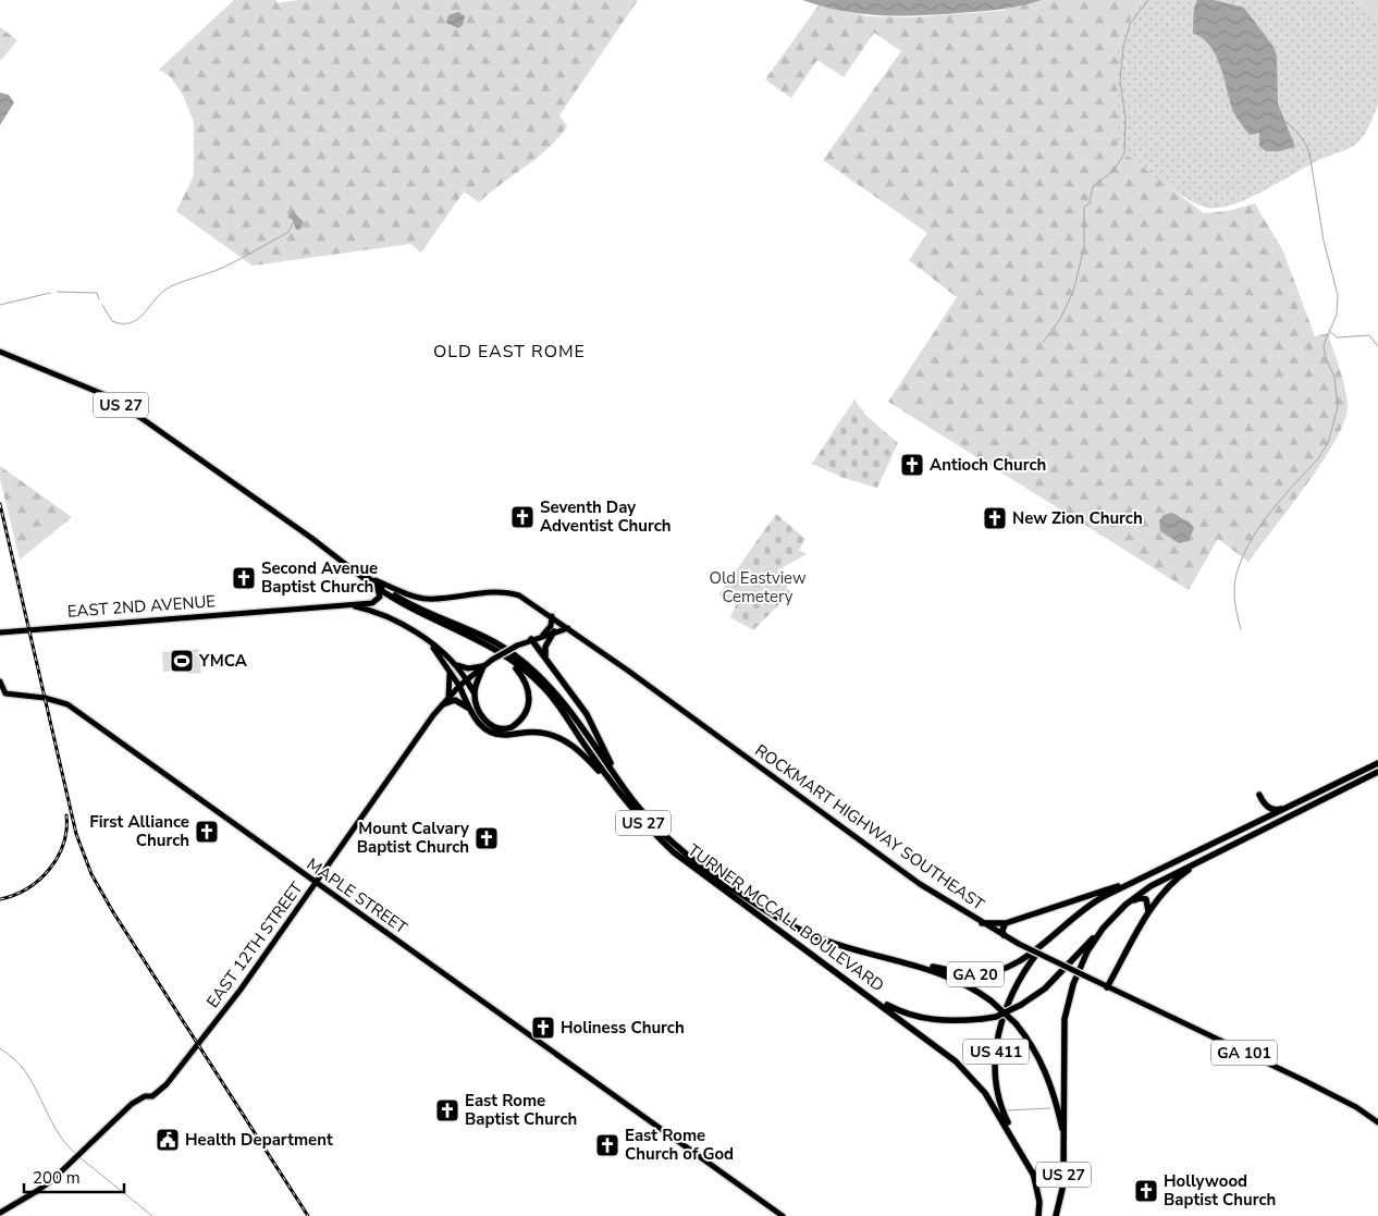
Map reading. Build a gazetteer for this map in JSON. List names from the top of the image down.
{
  "streets": {
    "highway": [
      "US 27",
      "TURNER MCCALL BOULEVARD",
      "GA 20",
      "US 411"
    ],
    "main road": [
      "EAST 2ND AVENUE",
      "ROCKMART HIGHWAY SOUTHEAST",
      "MAPLE STREET",
      "EAST 12TH STREET",
      "GA 101"
    ]
  },
  "crossings": [
    ["US 27", "TURNER MCCALL BOULEVARD"],
    ["US 27", "US 411"],
    ["ROCKMART HIGHWAY SOUTHEAST", "TURNER MCCALL BOULEVARD"],
    ["ROCKMART HIGHWAY SOUTHEAST", "EAST 12TH STREET"],
    ["MAPLE STREET", "EAST 12TH STREET"],
    ["TURNER MCCALL BOULEVARD", "GA 20"],
    ["TURNER MCCALL BOULEVARD", "US 411"],
    ["GA 20", "US 411"]
  ],
  "districts": ["OLD EAST ROME"],
  "parks": ["Old Eastview Cemetery"],
  "places": {
    "church": [
      "Antioch Church",
      "Seventh Day Adventist Church",
      "New Zion Church",
      "Second Avenue Baptist Church",
      "First Alliance Church",
      "Mount Calvary Baptist Church",
      "Holiness Church",
      "East Rome Baptist Church",
      "East Rome Church of God",
      "Hollywood Baptist Church"
    ],
    "sports": ["YMCA"],
    "public building": ["Health Department"]
  },
  "scale_bar": "200 m"
}
